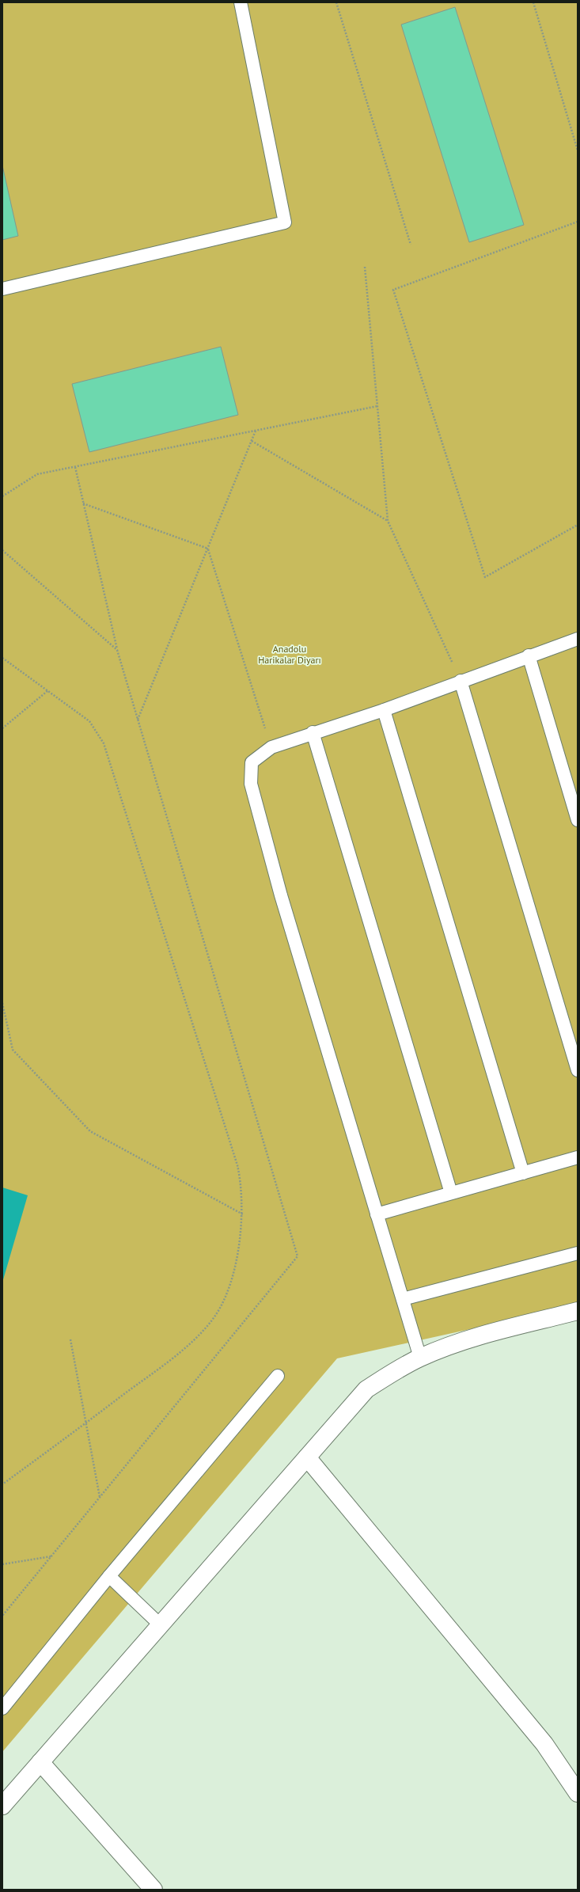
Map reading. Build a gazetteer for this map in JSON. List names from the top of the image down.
{
  "parks": ["Anadolu Harikalar Diyarı"]
}
